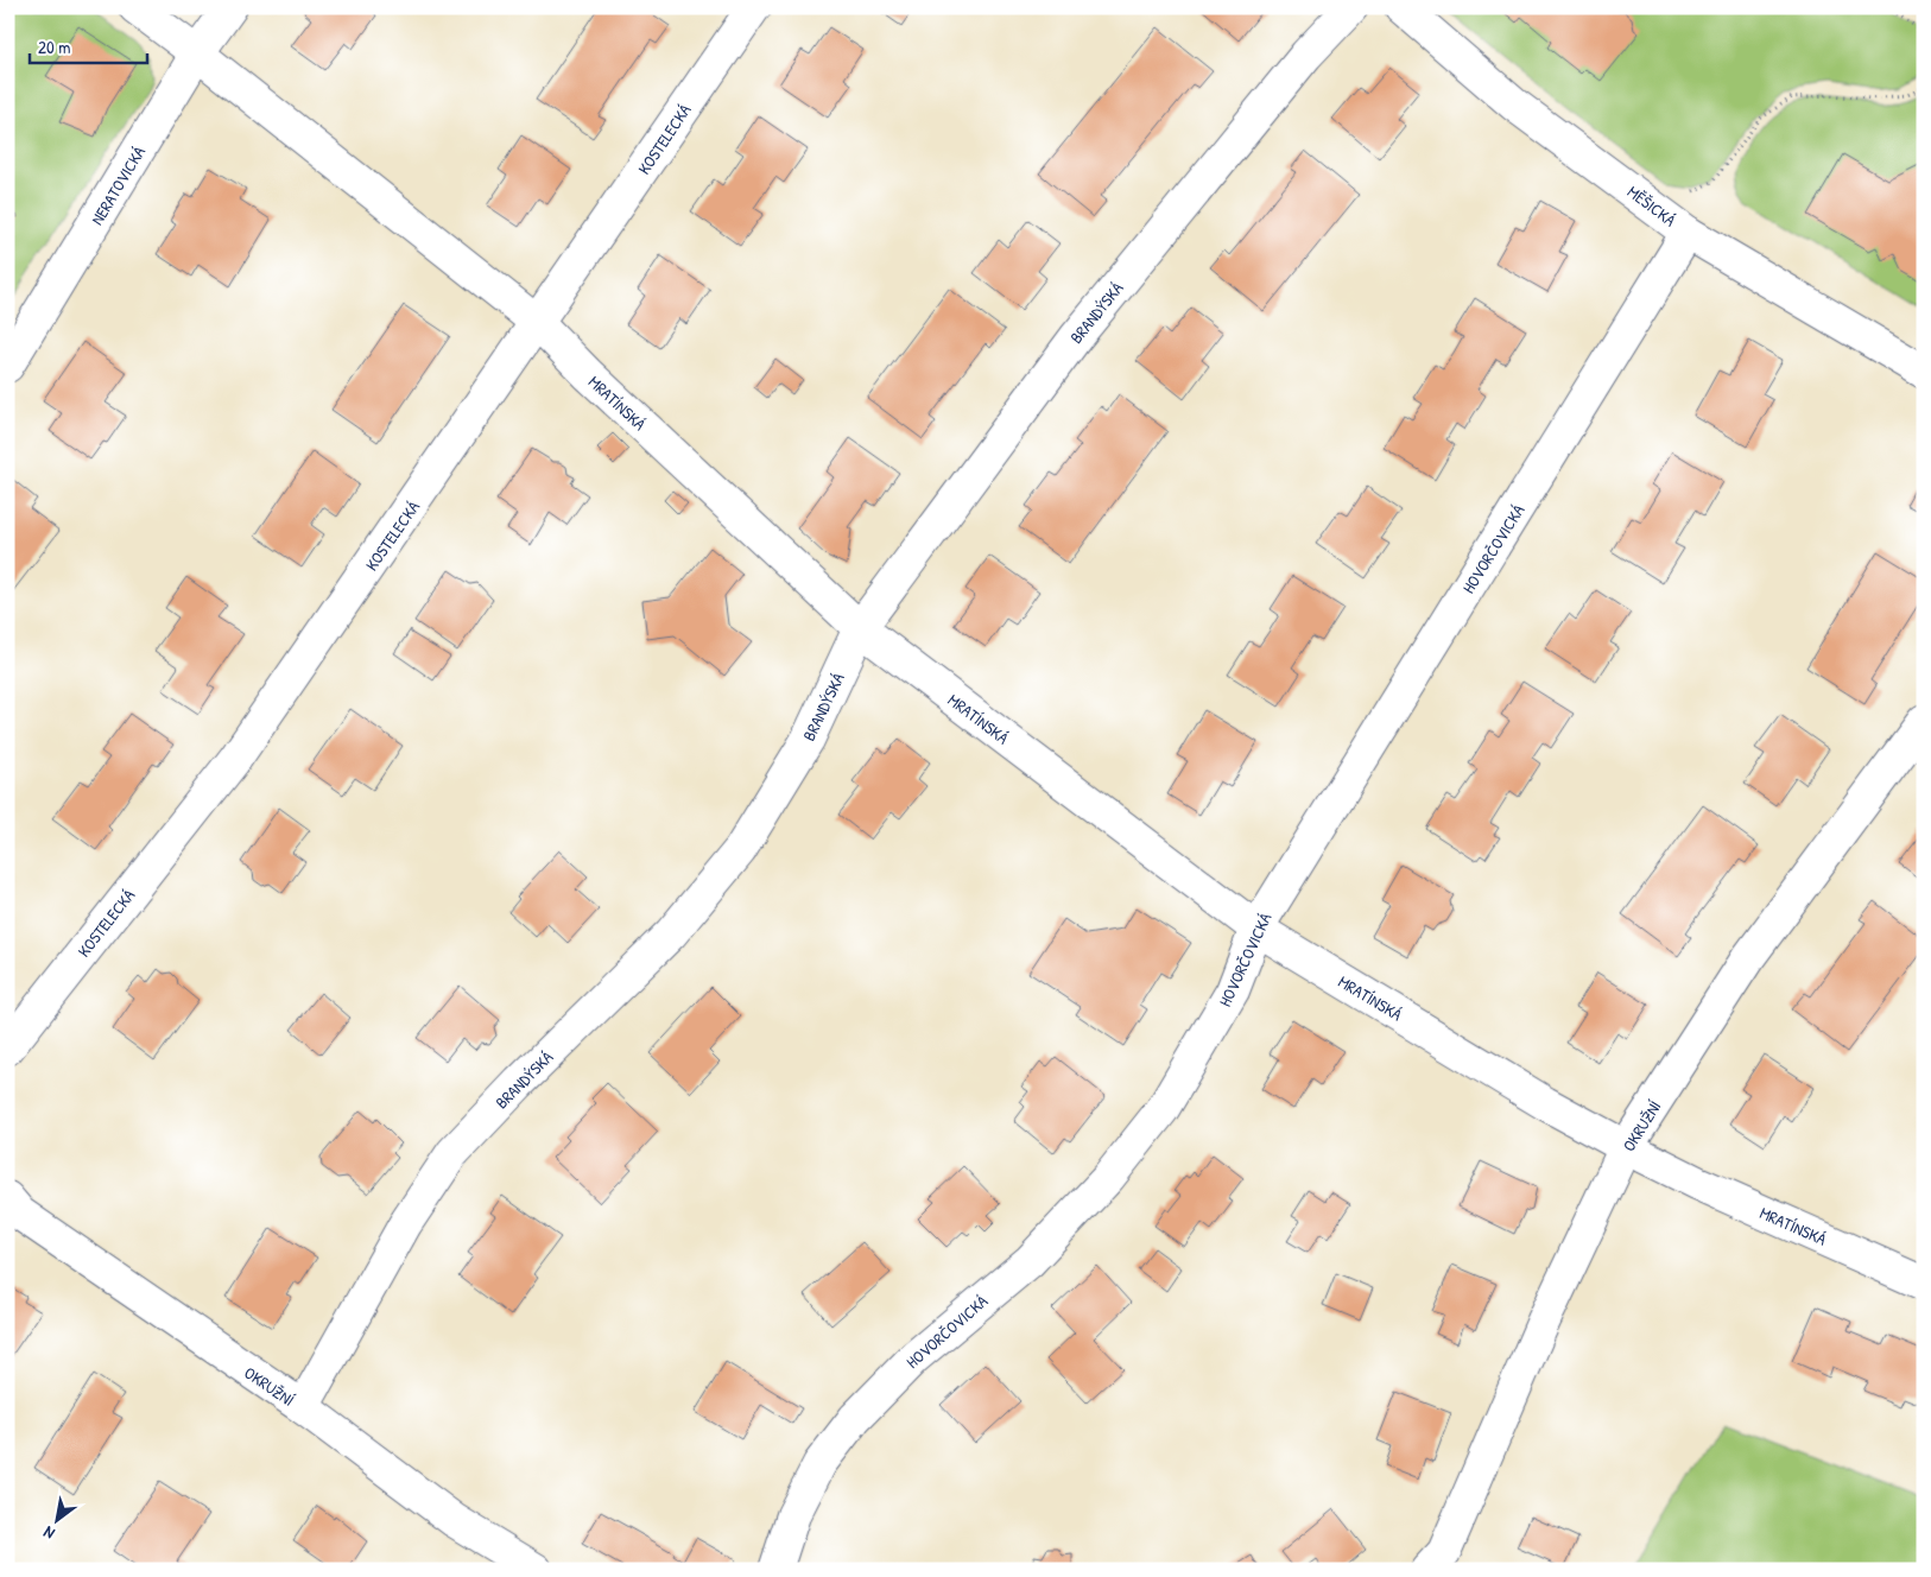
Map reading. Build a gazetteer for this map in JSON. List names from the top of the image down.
{
  "streets": {
    "street": [
      "KOSTELECKÁ",
      "NERATOVICKÁ",
      "MĚŠICKÁ",
      "BRANDÝSKÁ",
      "MRATÍNSKÁ",
      "HOVORČOVICKÁ",
      "OKRUŽNÍ"
    ]
  },
  "crossings": [
    ["KOSTELECKÁ", "MRATÍNSKÁ"],
    ["NERATOVICKÁ", "MRATÍNSKÁ"],
    ["MĚŠICKÁ", "HOVORČOVICKÁ"],
    ["BRANDÝSKÁ", "MRATÍNSKÁ"],
    ["BRANDÝSKÁ", "OKRUŽNÍ"],
    ["MRATÍNSKÁ", "HOVORČOVICKÁ"],
    ["MRATÍNSKÁ", "OKRUŽNÍ"]
  ],
  "scale_bar": "20 m",
  "north": "bottom left"
}
